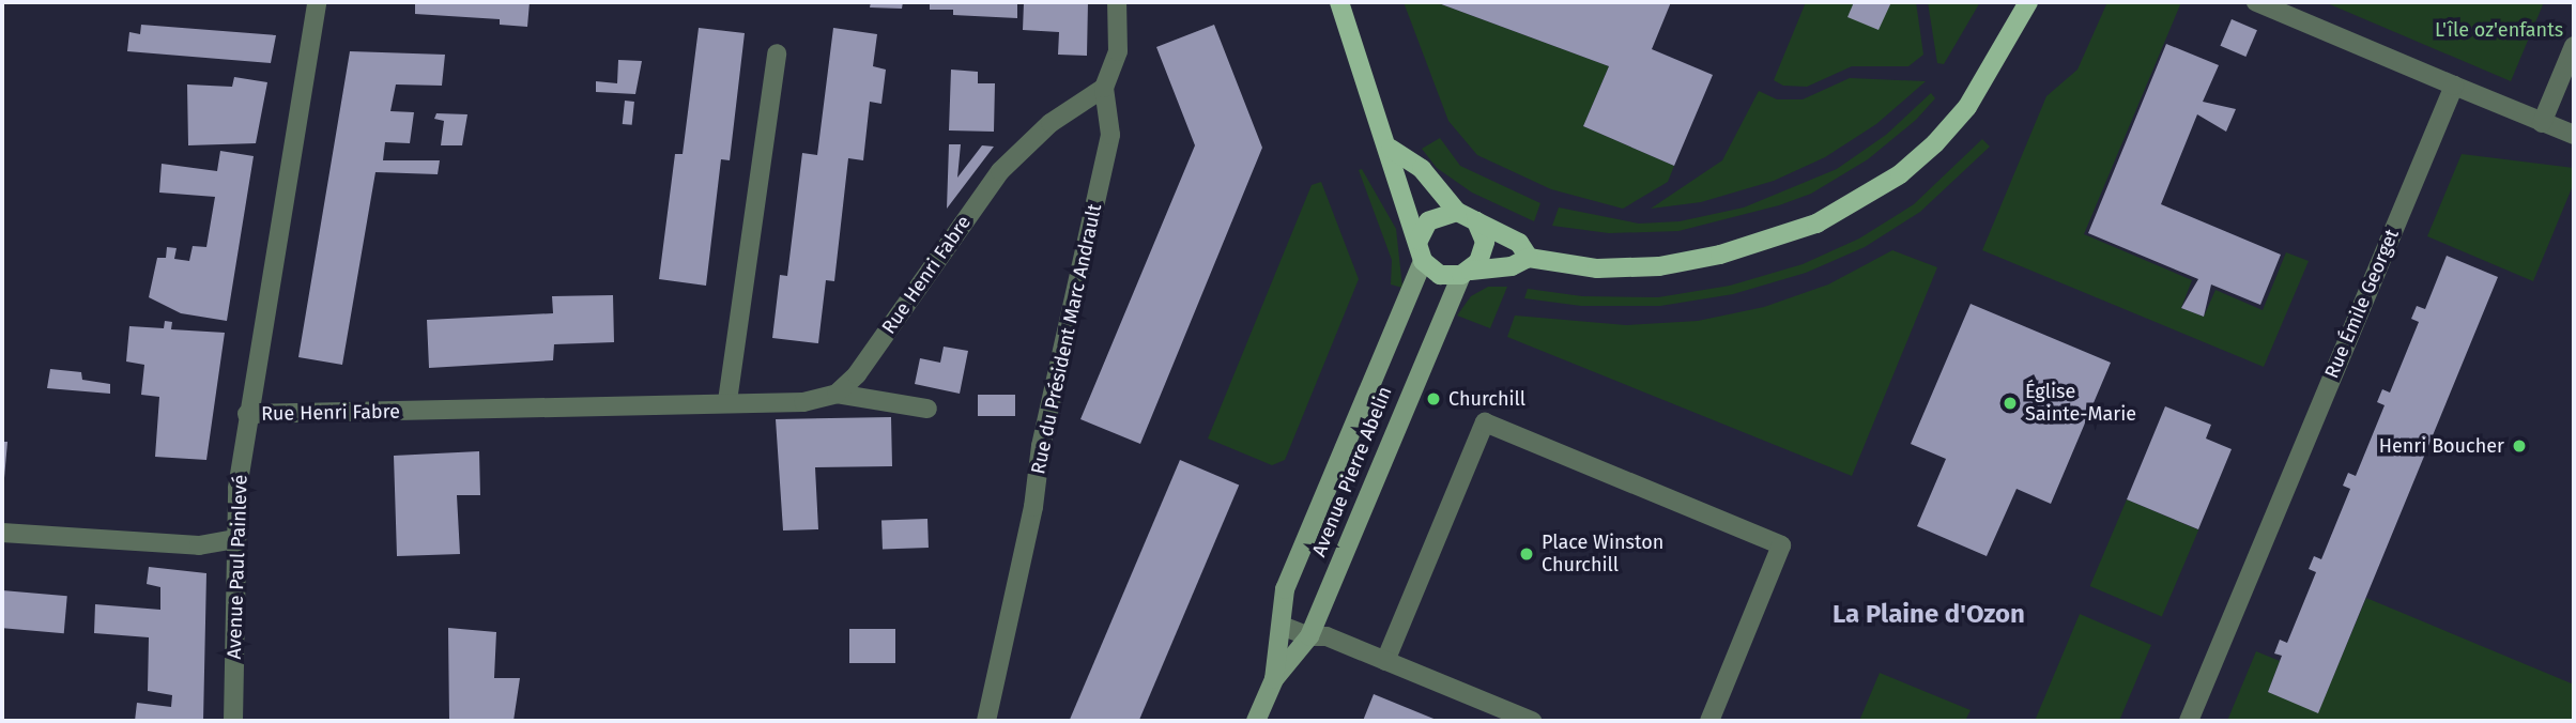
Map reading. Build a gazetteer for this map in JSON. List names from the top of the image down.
{
  "streets": {
    "main road": ["Avenue Pierre Abelin"],
    "street": [
      "Rue Henri Fabre",
      "Rue Émile Georget",
      "Rue du Président Marc Andrault",
      "Avenue Paul Painlevé"
    ]
  },
  "crossings": [
    ["Rue Henri Fabre", "Rue du Président Marc Andrault"],
    ["Rue Henri Fabre", "Avenue Paul Painlevé"]
  ],
  "districts": ["La Plaine d'Ozon"],
  "parks": ["L'île oz'enfants"],
  "places": [
    "Churchill",
    "Église Sainte-Marie",
    "Henri Boucher",
    "Place Winston Churchill"
  ]
}
